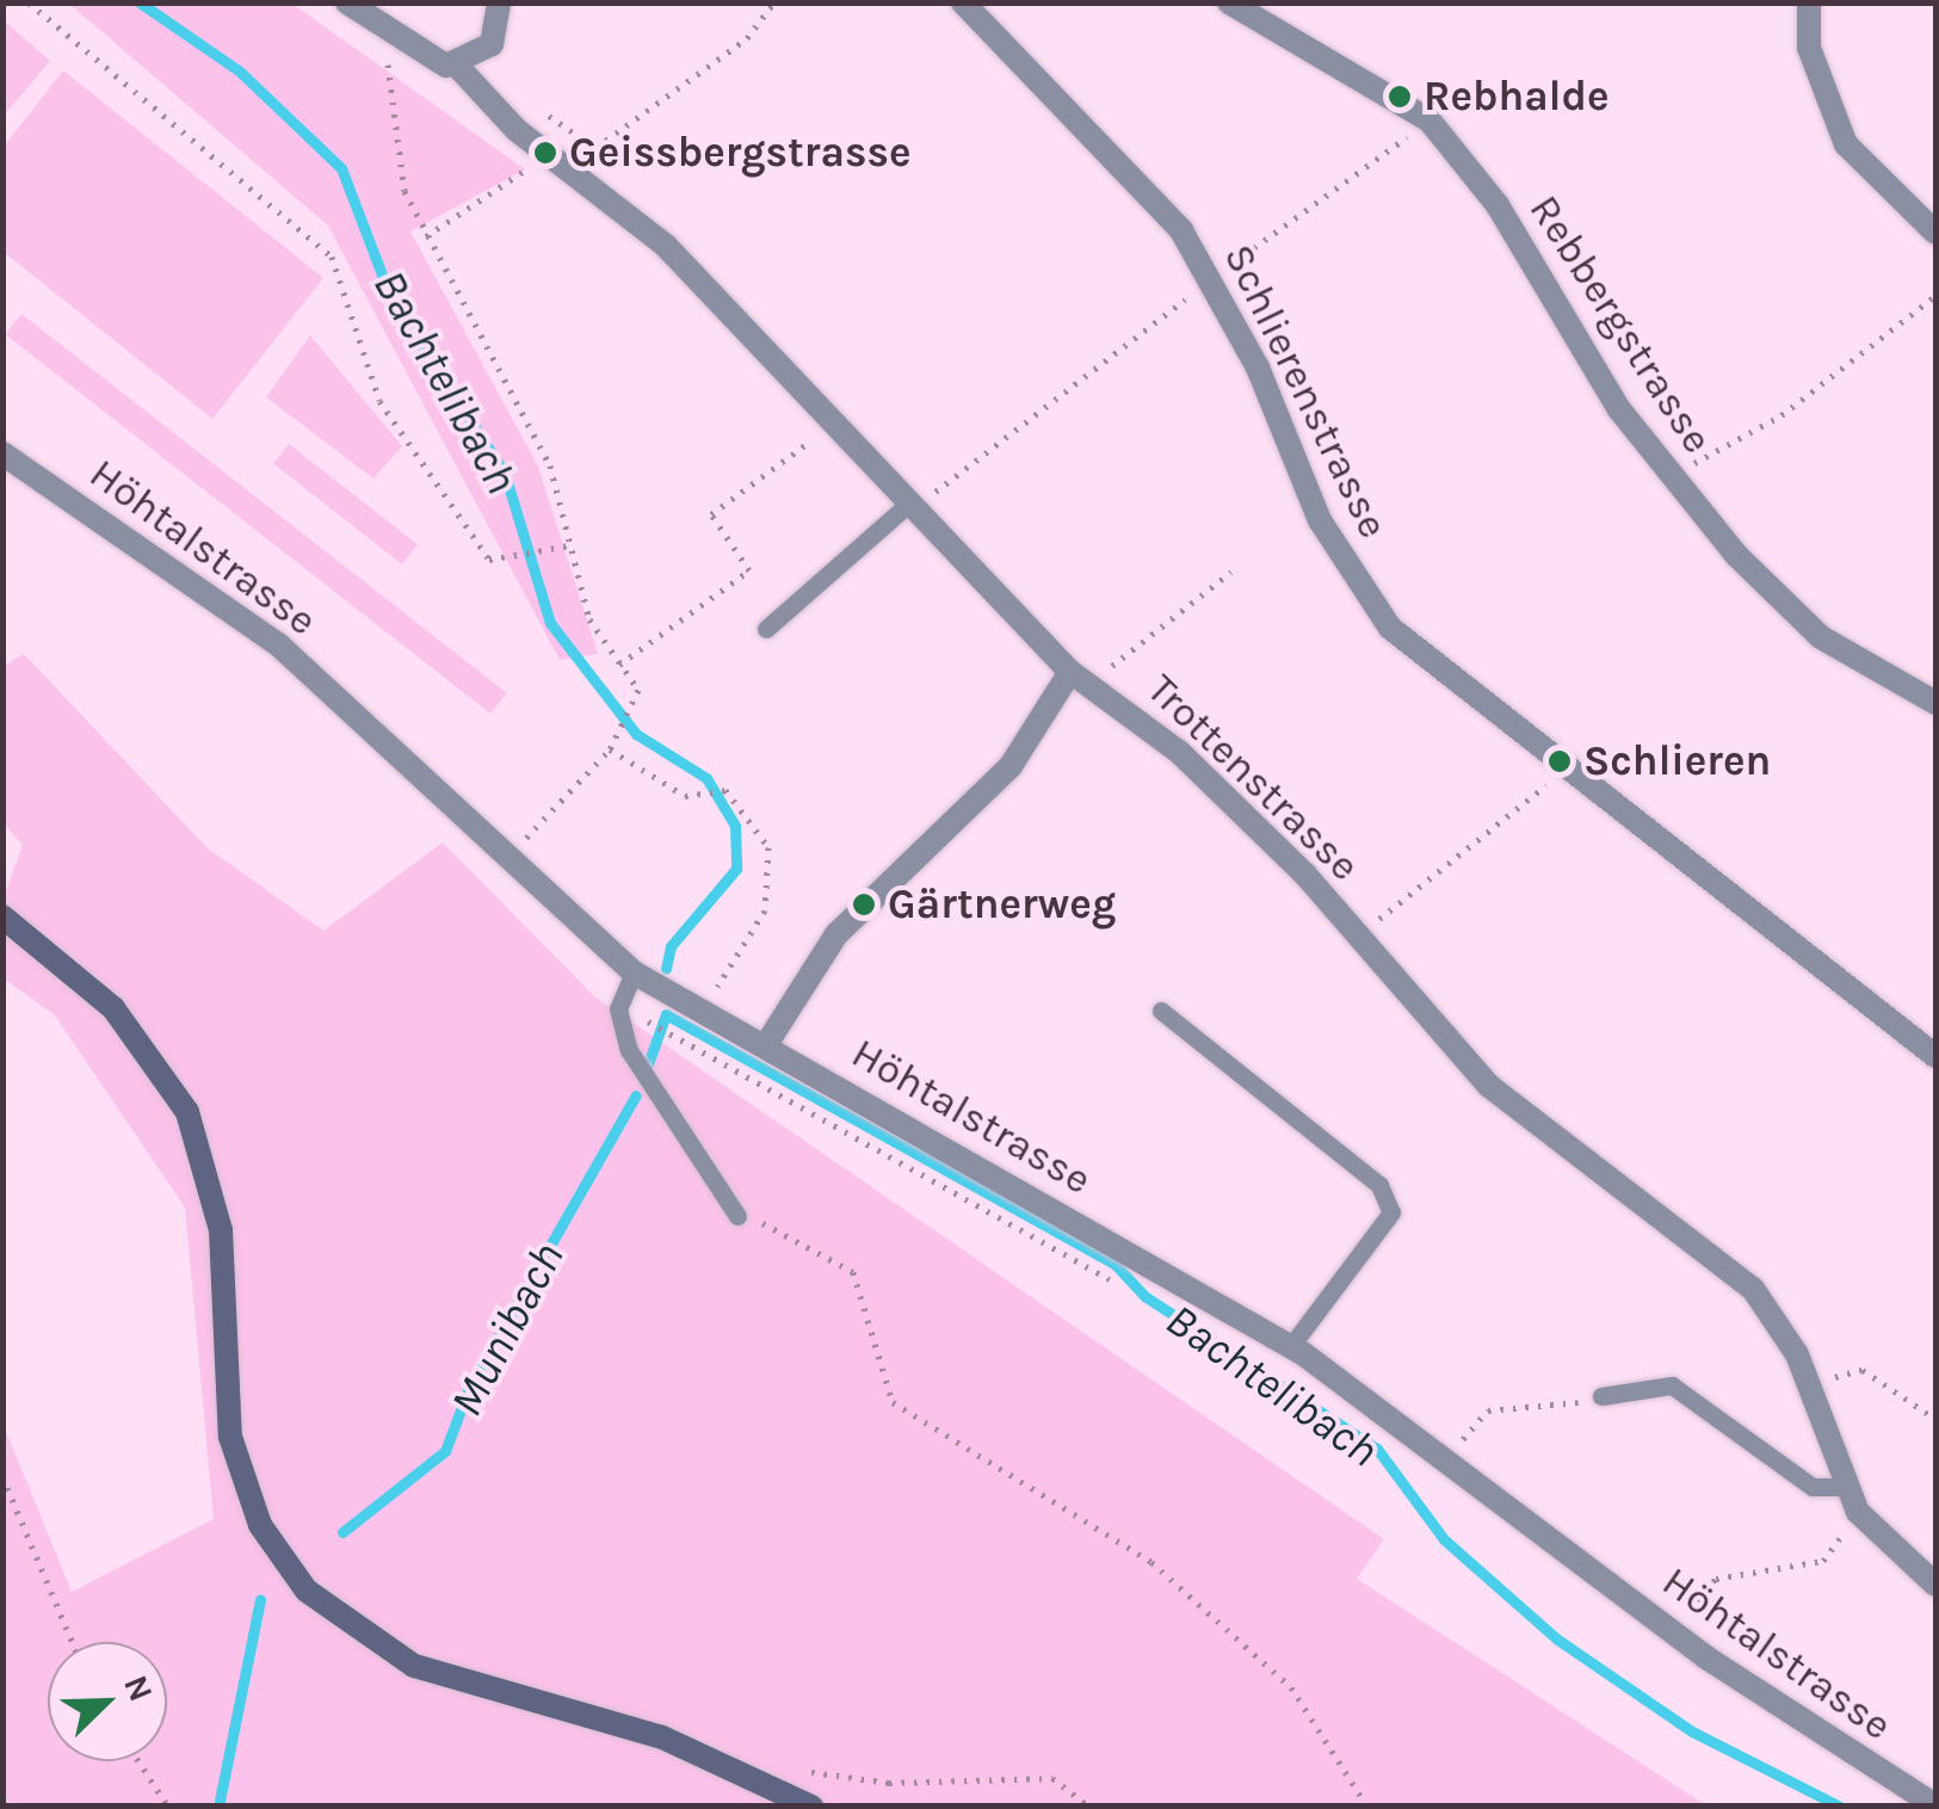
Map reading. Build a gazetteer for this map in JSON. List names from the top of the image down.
{
  "streets": {
    "street": [
      "Rebbergstrasse",
      "Schlierenstrasse",
      "Höhtalstrasse",
      "Trottenstrasse"
    ]
  },
  "water": ["Bachtelibach", "Munibach"],
  "places": [
    "Rebhalde",
    "Geissbergstrasse",
    "Schlieren",
    "Gärtnerweg"
  ],
  "north": "top right"
}
